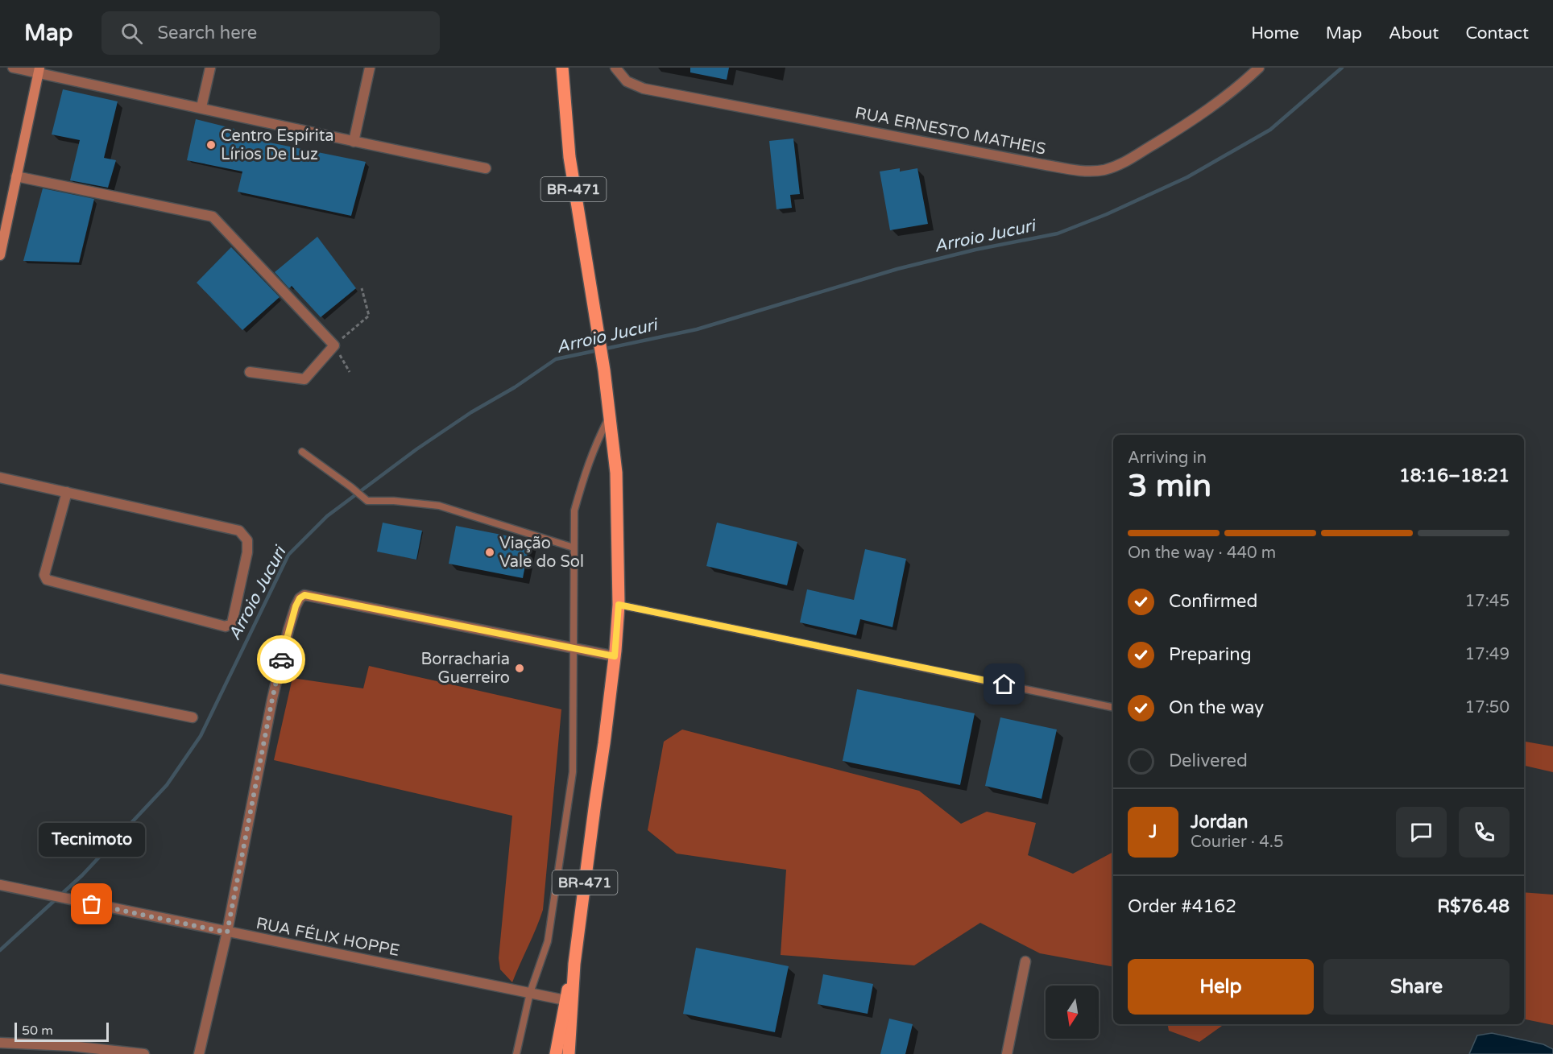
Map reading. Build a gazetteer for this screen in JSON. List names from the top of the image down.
{
  "streets": {
    "main road": ["BR-471"],
    "street": ["RUA ERNESTO MATHEIS", "RUA FÉLIX HOPPE"]
  },
  "crossings": [
    ["BR-471", "RUA FÉLIX HOPPE"]
  ],
  "water": ["Arroio Jucuri"],
  "places": [
    "Centro Espírita Lírios De Luz",
    "Viação Vale do Sol",
    "Borracharia Guerreiro",
    "Tecnimoto"
  ],
  "scale_bar": "50 m",
  "north": "bottom",
  "page": {
    "header": "Map",
    "search": "Search here",
    "nav": [
      "Home",
      "Map",
      "About",
      "Contact"
    ],
    "heading": ["3 min", "Arriving in", "18:16–18:21"],
    "panel": [
      "Jordan",
      "Courier · 4.5",
      "Order #4162",
      "R$76.48"
    ],
    "bar": "On the way · 440 m",
    "list": [
      ["Confirmed", "17:45"],
      ["Preparing", "17:49"],
      ["On the way", "17:50"],
      "Delivered"
    ],
    "round": "J",
    "bubble": "Tecnimoto",
    "buttons": ["Help", "Share"],
    "scale": "50 m"
  }
}
